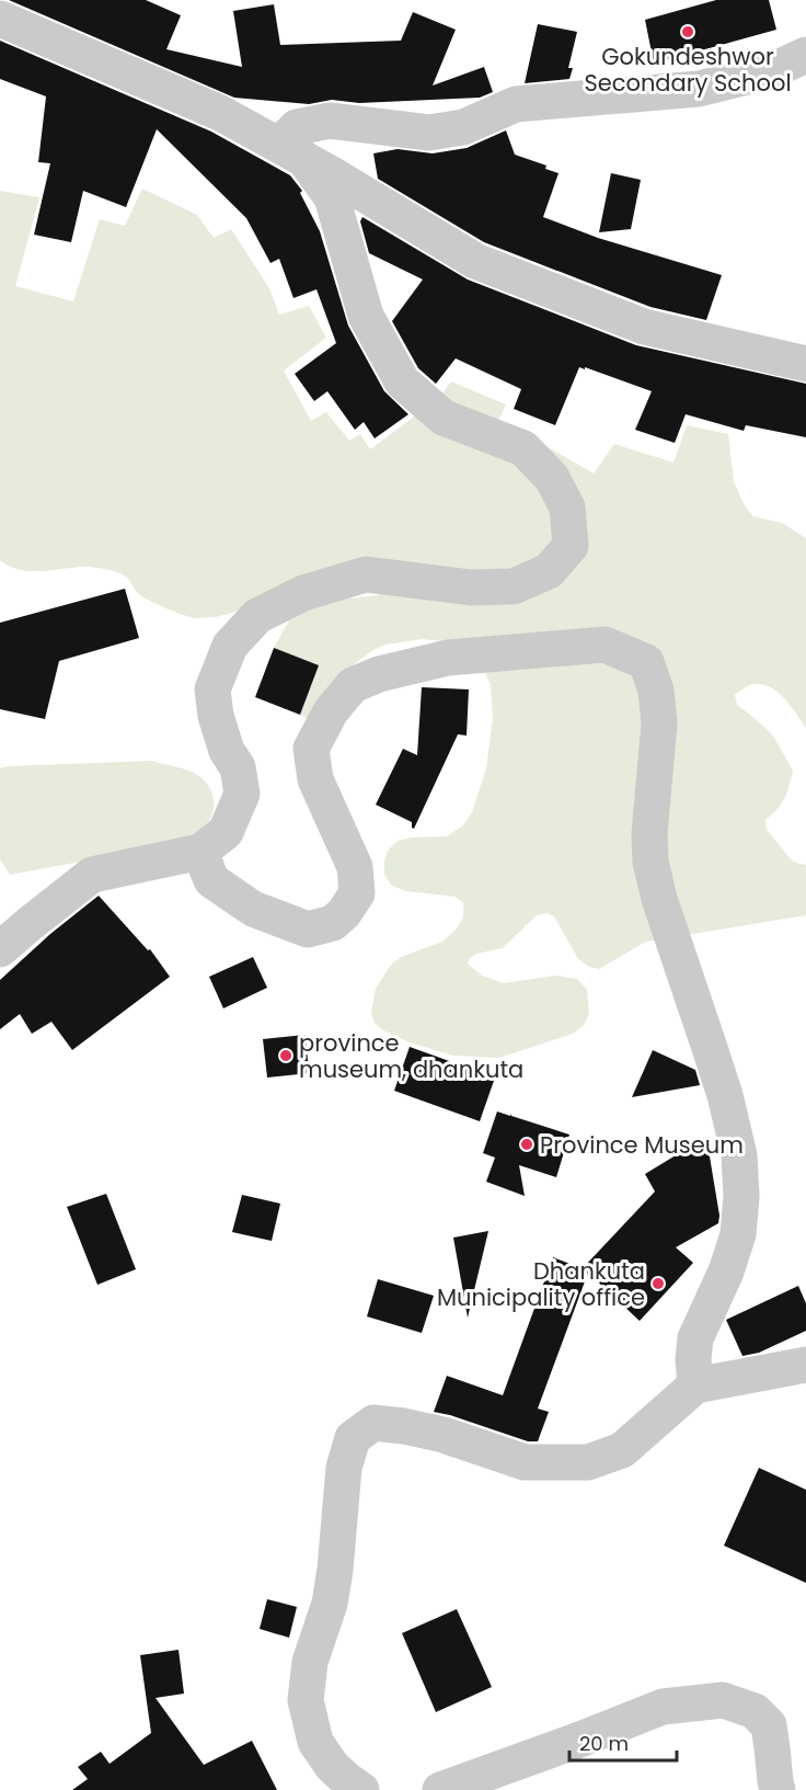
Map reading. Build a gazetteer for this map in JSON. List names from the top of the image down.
{
  "places": [
    "Gokundeshwor Secondary School",
    "province museum, dhankuta",
    "Province Museum",
    "Dhankuta Municipality office"
  ],
  "scale_bar": "20 m"
}
